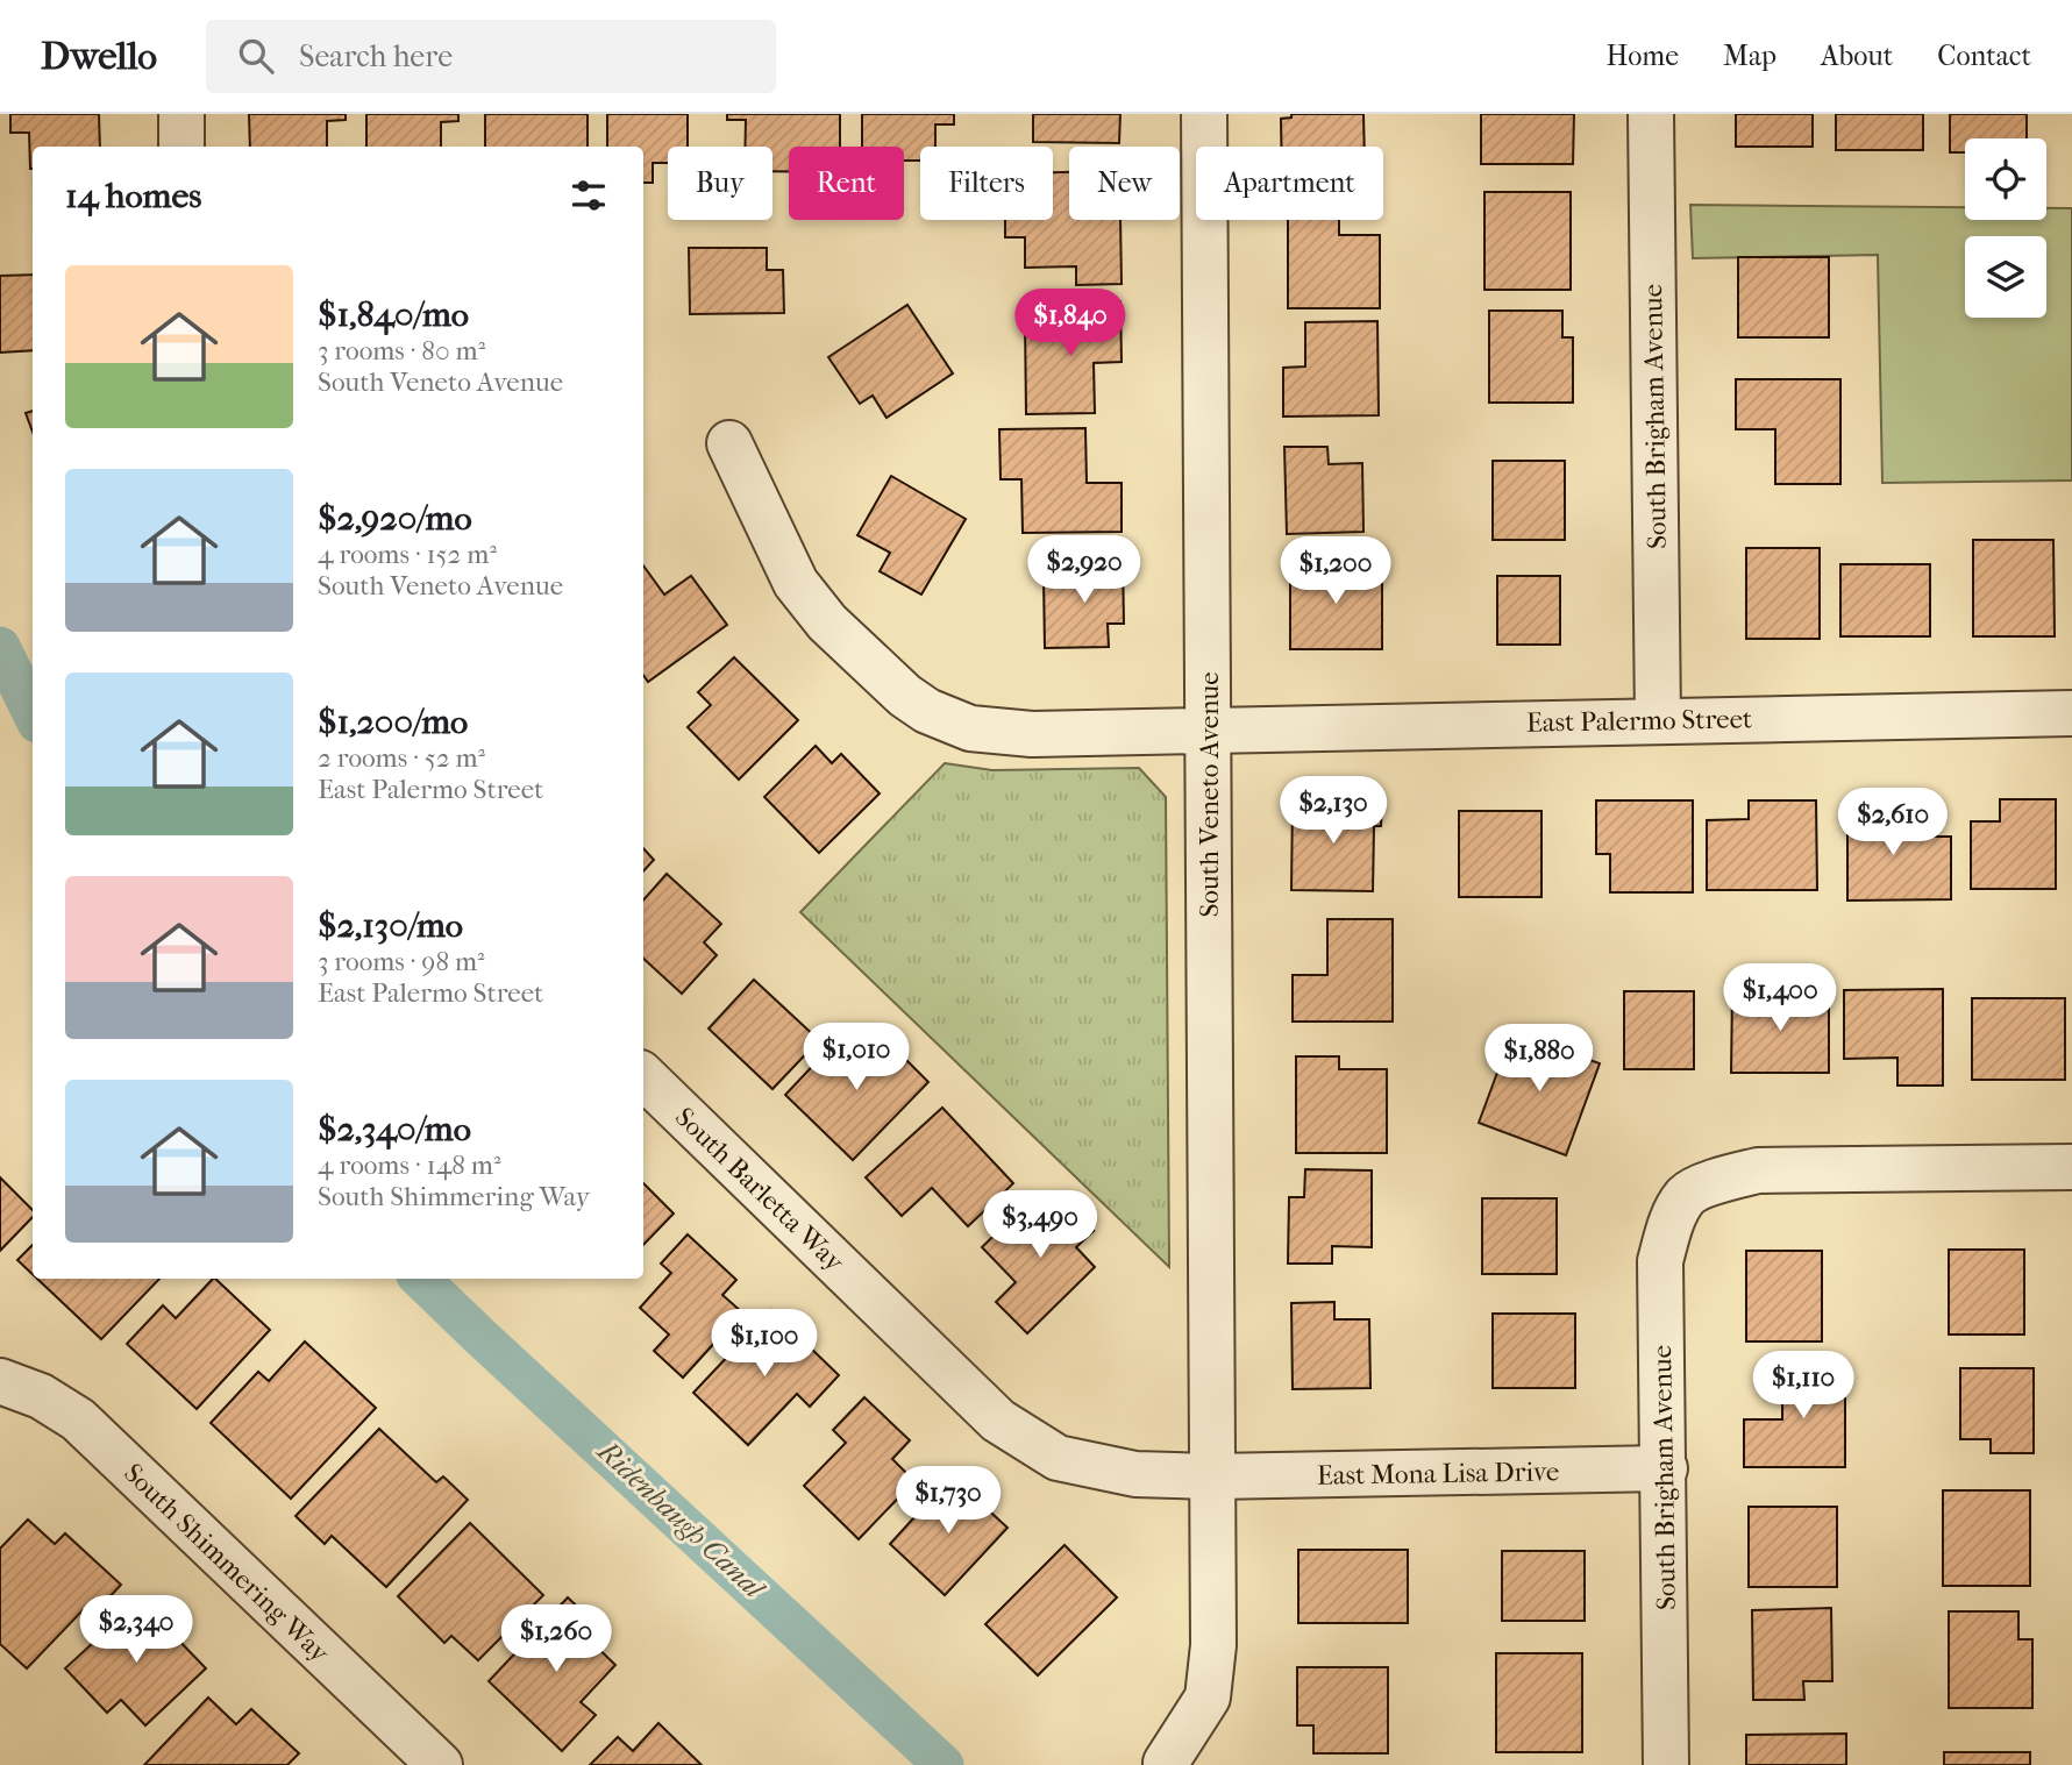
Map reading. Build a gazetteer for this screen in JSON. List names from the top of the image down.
{
  "streets": {
    "street": [
      "South Brigham Avenue",
      "East Palermo Street",
      "South Veneto Avenue",
      "South Barletta Way",
      "East Mona Lisa Drive",
      "South Shimmering Way"
    ]
  },
  "crossings": [
    ["South Brigham Avenue", "East Palermo Street"],
    ["South Brigham Avenue", "East Mona Lisa Drive"],
    ["East Palermo Street", "South Veneto Avenue"],
    ["South Veneto Avenue", "South Barletta Way"],
    ["South Veneto Avenue", "East Mona Lisa Drive"],
    ["South Barletta Way", "East Mona Lisa Drive"]
  ],
  "water": ["Ridenbaugh Canal"],
  "page": {
    "header": "Dwello",
    "search": "Search here",
    "nav": [
      "Home",
      "Map",
      "About",
      "Contact"
    ],
    "chip": [
      "Buy",
      "Rent",
      "Filters",
      "New",
      "Apartment"
    ],
    "heading": "14 homes",
    "list": [
      {
        "name": "$1,840/mo",
        "note": "3 rooms · 80 m² · South Veneto Avenue"
      },
      {
        "name": "$2,920/mo",
        "note": "4 rooms · 152 m² · South Veneto Avenue"
      },
      {
        "name": "$1,200/mo",
        "note": "2 rooms · 52 m² · East Palermo Street"
      },
      {
        "name": "$2,130/mo",
        "note": "3 rooms · 98 m² · East Palermo Street"
      },
      {
        "name": "$2,340/mo",
        "note": "4 rooms · 148 m² · South Shimmering Way"
      }
    ],
    "price": [
      "$1,840",
      "$2,920",
      "$1,200",
      "$2,130",
      "$2,610",
      "$1,400",
      "$1,010",
      "$1,880",
      "$3,490",
      "$1,100",
      "$1,110",
      "$1,730",
      "$2,340",
      "$1,260"
    ]
  }
}
